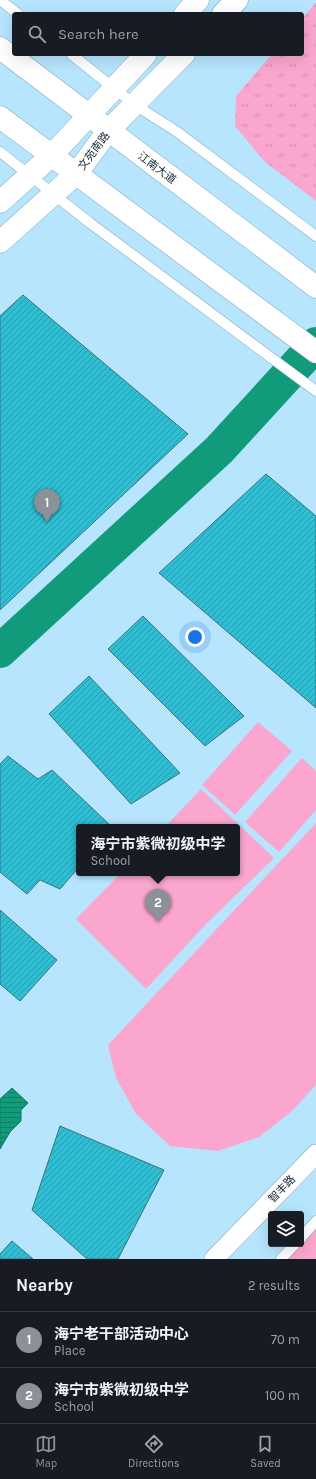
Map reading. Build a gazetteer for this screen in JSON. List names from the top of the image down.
{
  "streets": {
    "main road": ["文苑南路", "江南大道"],
    "street": ["智丰路"]
  },
  "crossings": [
    ["文苑南路", "江南大道"]
  ],
  "page": {
    "search": "Search here",
    "pins": ["1", "2"],
    "popup": ["海宁市紫微初级中学", "School"],
    "heading": ["Nearby", "2 results"],
    "list": [
      {
        "mark": "1",
        "name": "海宁老干部活动中心",
        "note": "Place",
        "value": "70 m"
      },
      {
        "mark": "2",
        "name": "海宁市紫微初级中学",
        "note": "School",
        "value": "100 m"
      }
    ],
    "nav": ["Map", "Directions", "Saved"]
  }
}
